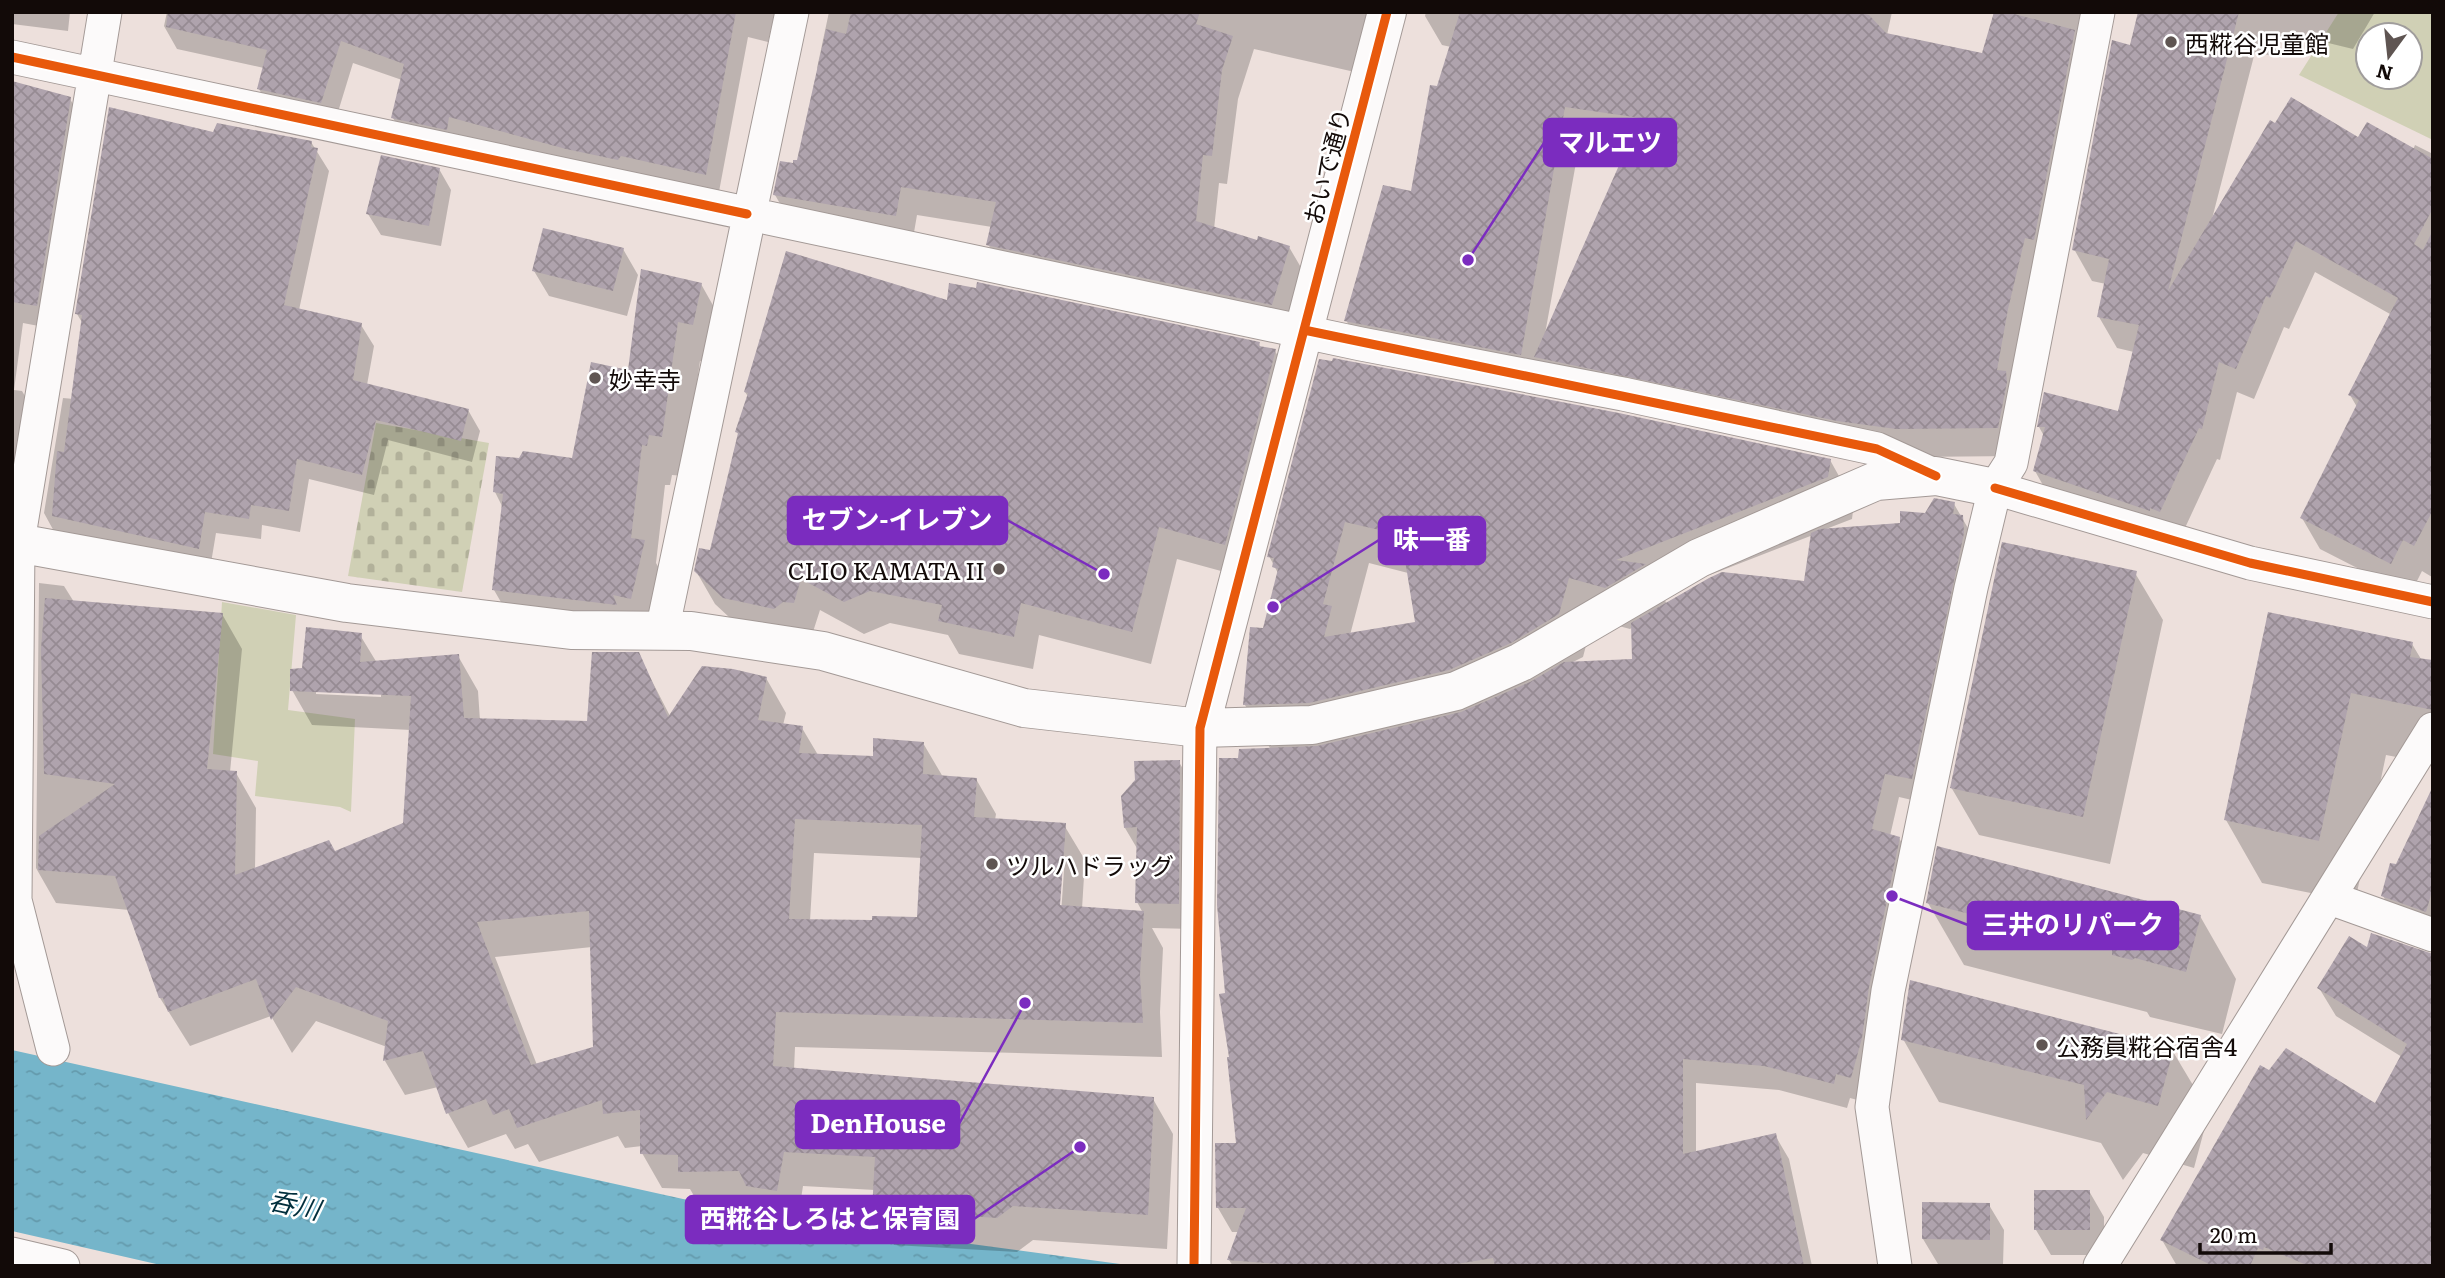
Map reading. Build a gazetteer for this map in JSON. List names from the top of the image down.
{
  "streets": {
    "street": ["おいで通り"]
  },
  "water": ["呑川"],
  "places": [
    "西糀谷児童館",
    "マルエツ",
    "妙幸寺",
    "CLIO KAMATA II",
    "セブン-イレブン",
    "味一番",
    "ツルハドラッグ",
    "三井のリパーク",
    "DenHouse",
    "公務員糀谷宿舎4",
    "西糀谷しろはと保育園"
  ],
  "scale_bar": "20 m",
  "north": "bottom"
}
